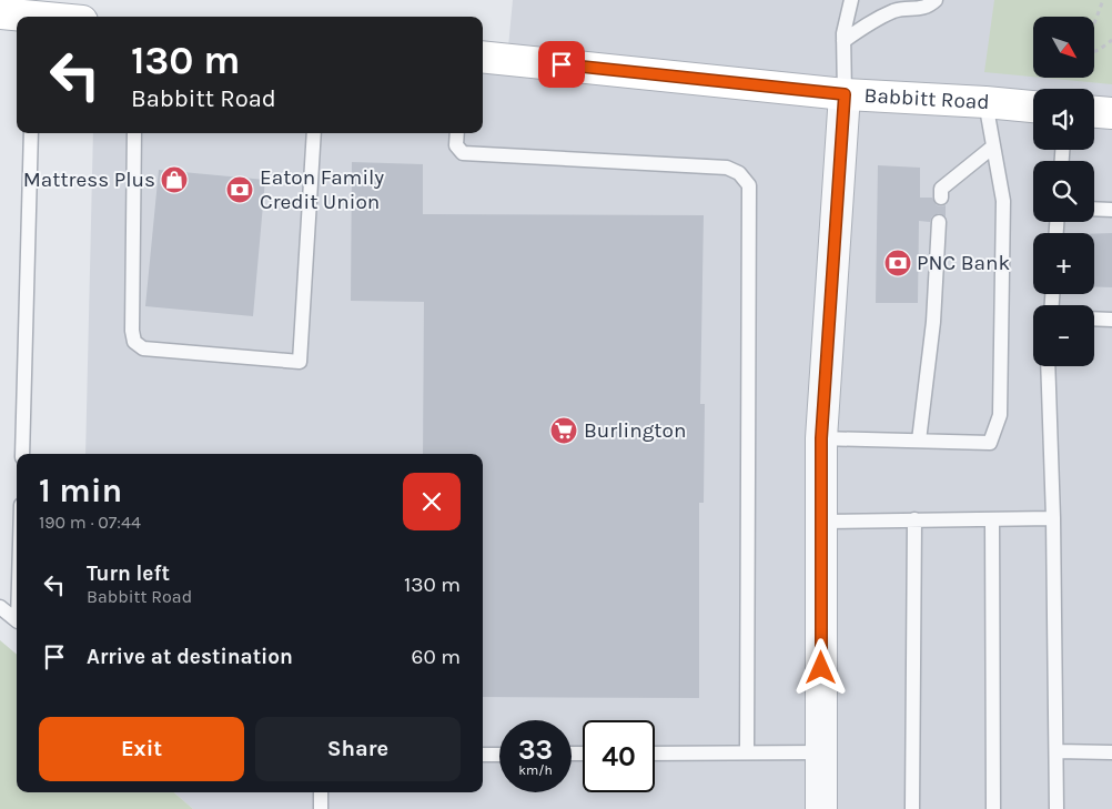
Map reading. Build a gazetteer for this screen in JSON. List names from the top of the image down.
{
  "streets": {
    "main road": ["Babbitt Road"]
  },
  "places": {
    "shop": ["Mattress Plus"],
    "bank": ["Eaton Family Credit Union", "PNC Bank"],
    "supermarket": ["Burlington"]
  },
  "north": "bottom right",
  "page": {
    "map_buttons": ["+", "−"],
    "turn": ["130 m", "Babbitt Road"],
    "heading": ["1 min", "190 m · 07:44"],
    "list": [
      {
        "name": "Turn left",
        "note": "Babbitt Road",
        "value": "130 m"
      },
      {
        "name": "Arrive at destination",
        "value": "60 m"
      }
    ],
    "buttons": ["Exit", "Share"],
    "speed": "33 km/h",
    "limit": "40"
  }
}
